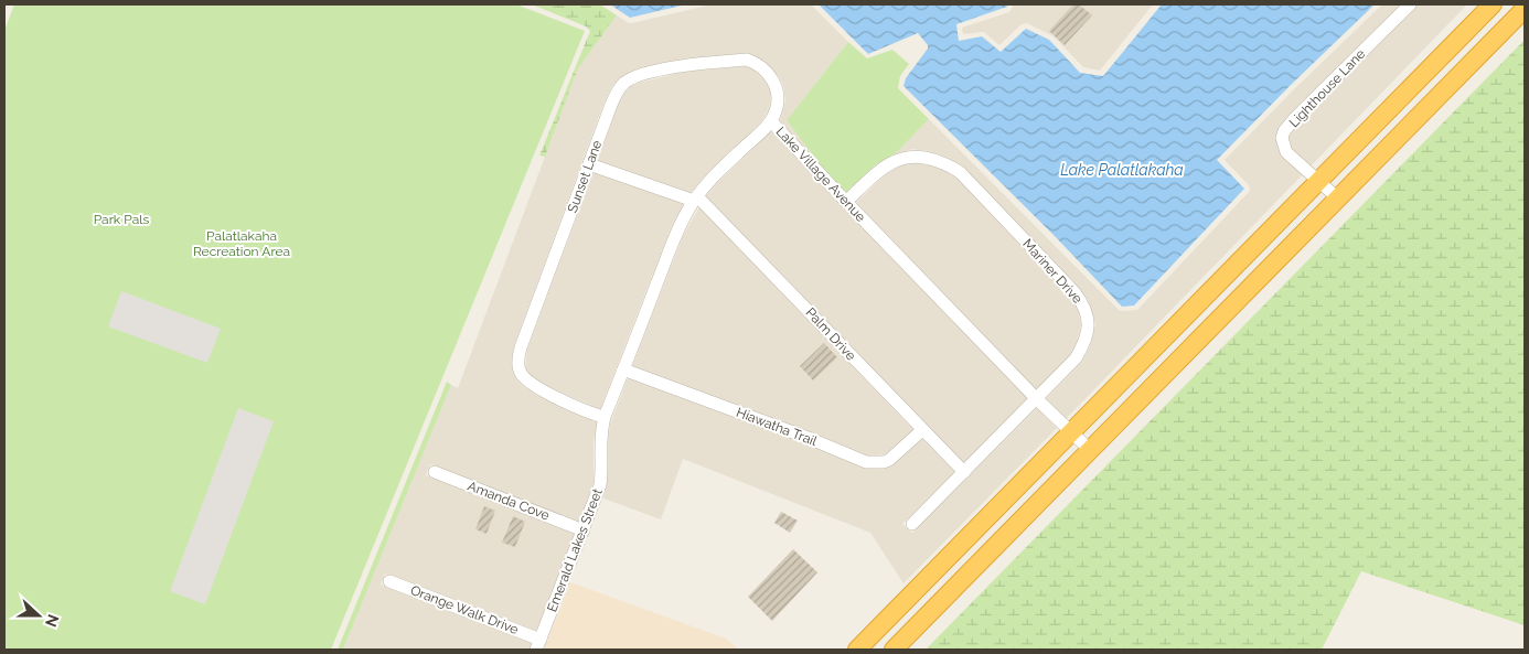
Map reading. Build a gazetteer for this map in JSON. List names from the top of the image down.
{
  "streets": {
    "street": [
      "Lighthouse Lane",
      "Lake Village Avenue",
      "Sunset Lane",
      "Mariner Drive",
      "Palm Drive",
      "Hiawatha Trail",
      "Amanda Cove",
      "Emerald Lakes Street",
      "Orange Walk Drive"
    ]
  },
  "crossings": [
    ["Lake Village Avenue", "Sunset Lane"],
    ["Lake Village Avenue", "Mariner Drive"],
    ["Lake Village Avenue", "Palm Drive"],
    ["Lake Village Avenue", "Hiawatha Trail"],
    ["Lake Village Avenue", "Emerald Lakes Street"],
    ["Sunset Lane", "Palm Drive"],
    ["Sunset Lane", "Emerald Lakes Street"],
    ["Mariner Drive", "Palm Drive"],
    ["Palm Drive", "Hiawatha Trail"],
    ["Amanda Cove", "Emerald Lakes Street"],
    ["Emerald Lakes Street", "Orange Walk Drive"]
  ],
  "water": ["Lake Palatlakaha"],
  "parks": ["Park Pals", "Palatlakaha Recreation Area"],
  "north": "right"
}
